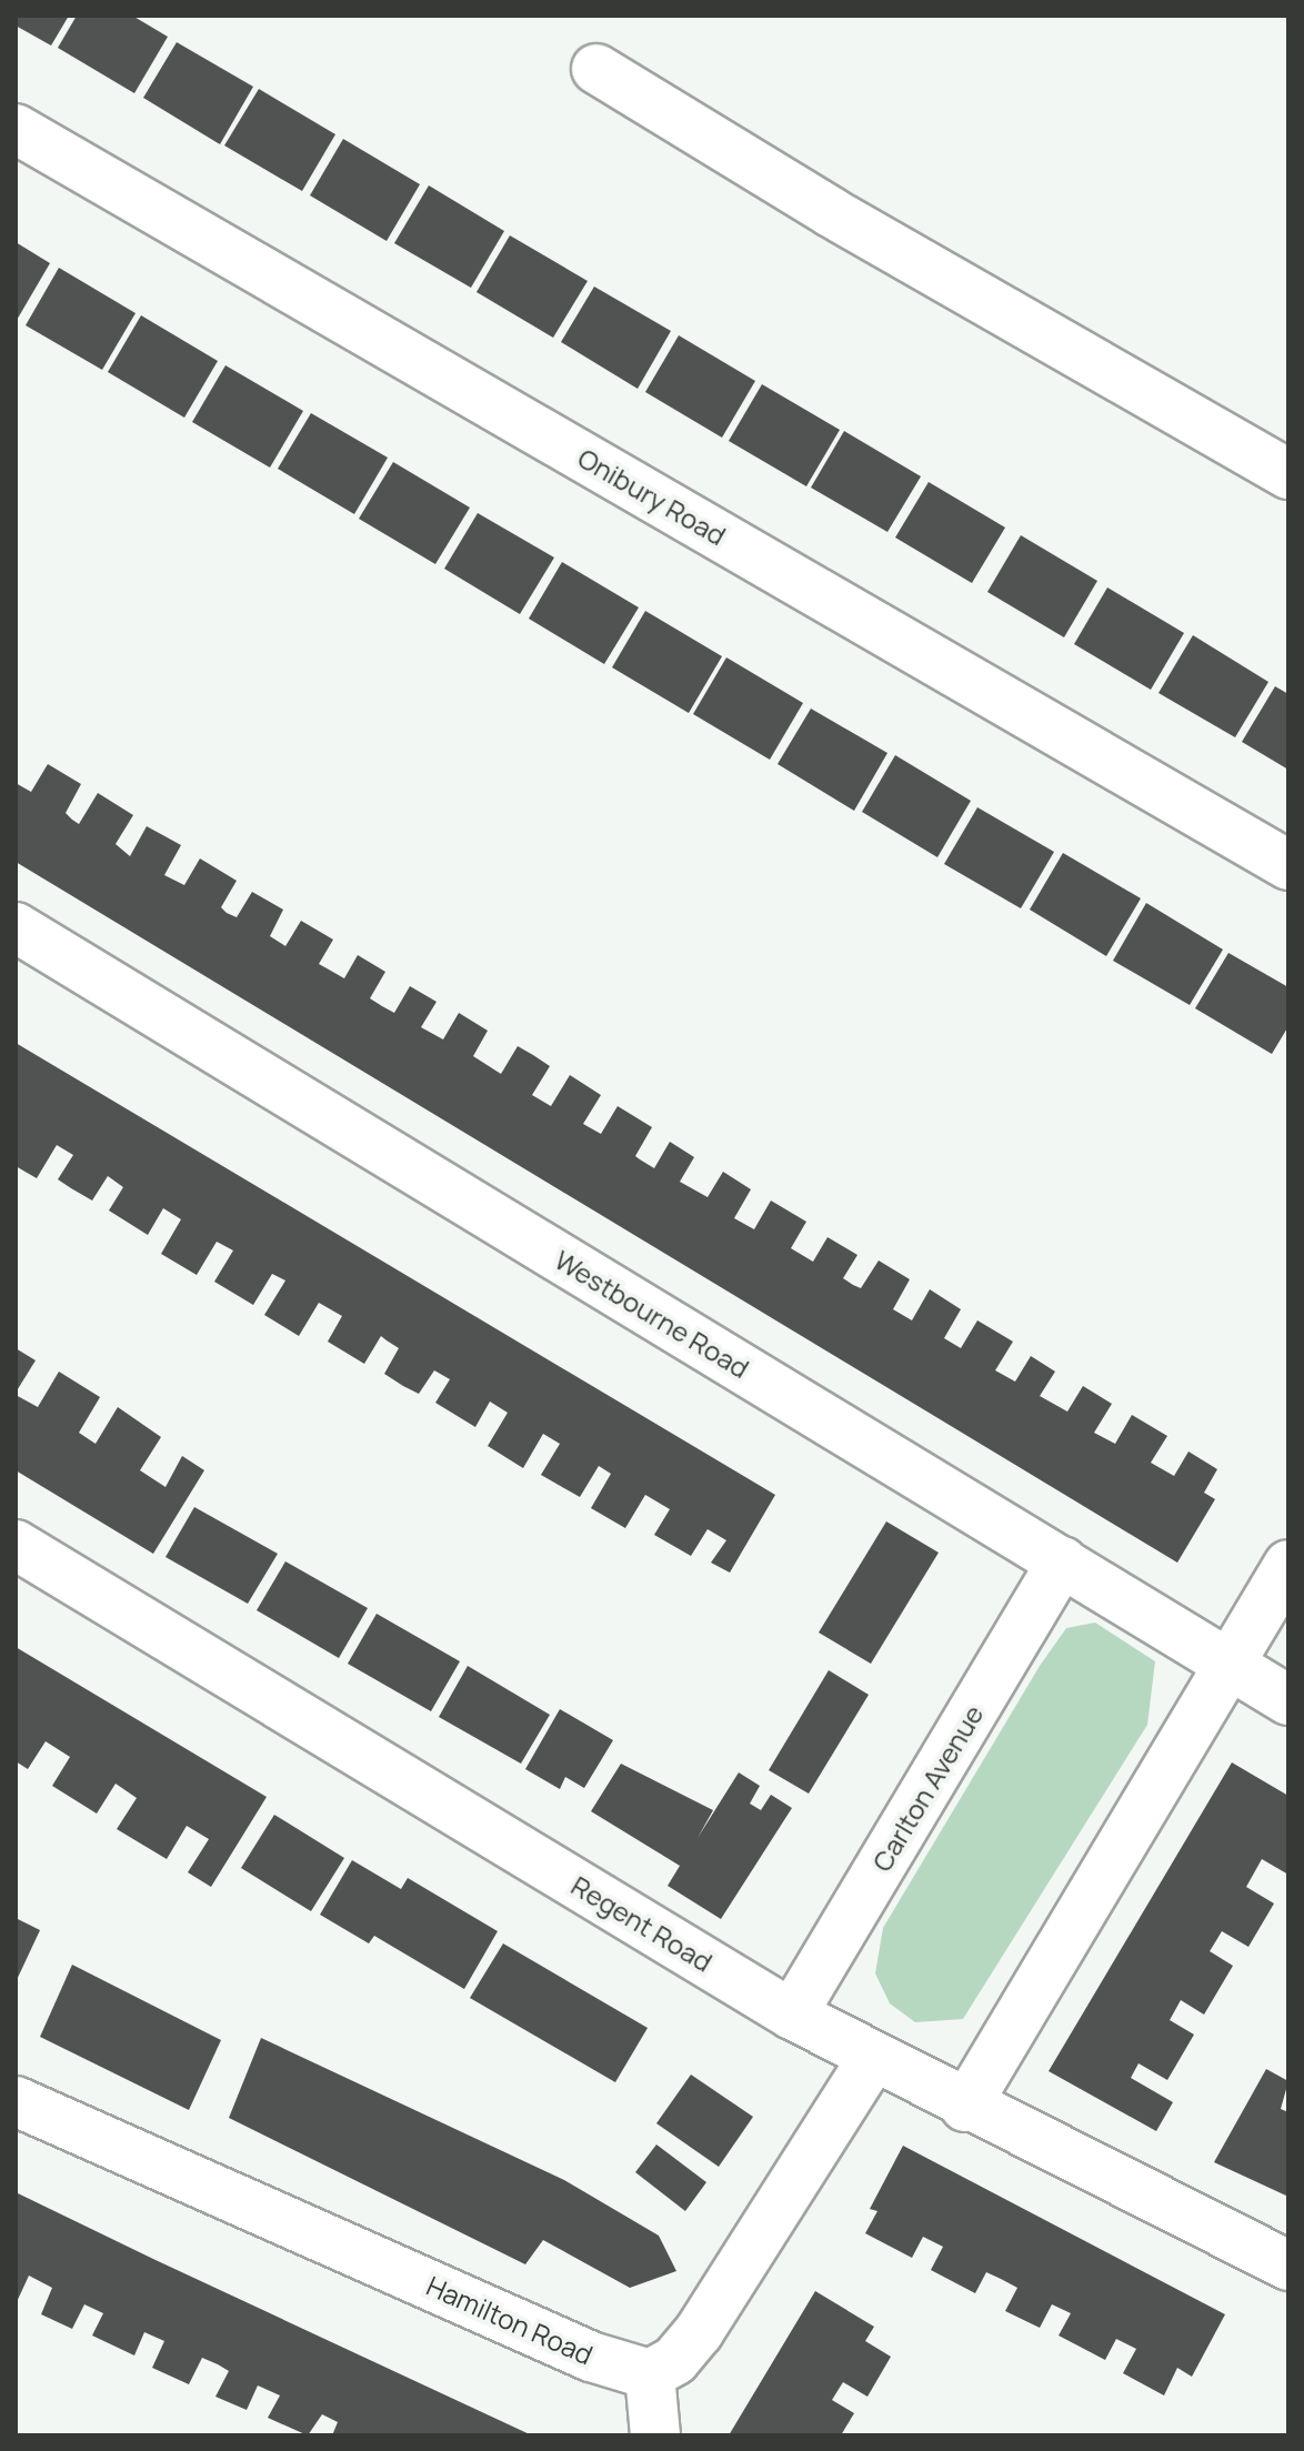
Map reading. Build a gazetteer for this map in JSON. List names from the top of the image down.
{
  "streets": {
    "street": [
      "Onibury Road",
      "Westbourne Road",
      "Carlton Avenue",
      "Regent Road",
      "Hamilton Road"
    ]
  },
  "crossings": [
    ["Westbourne Road", "Carlton Avenue"],
    ["Carlton Avenue", "Regent Road"]
  ]
}
